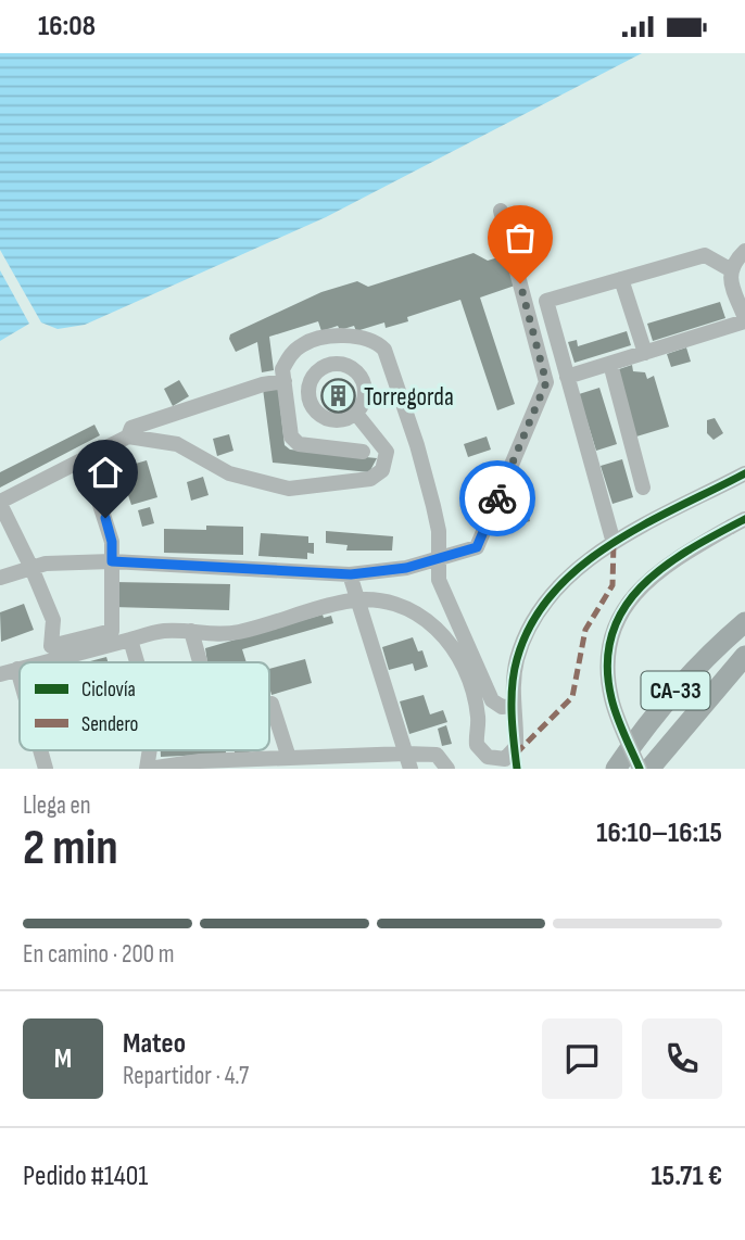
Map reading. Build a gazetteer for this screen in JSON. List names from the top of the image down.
{
  "streets": {
    "highway": ["CA-33"]
  },
  "places": {
    "building": ["Torregorda"]
  },
  "legend": ["Ciclovía", "Sendero"],
  "page": {
    "status": "16:08",
    "heading": ["2 min", "Llega en", "16:10–16:15"],
    "panel": [
      "Mateo",
      "Repartidor · 4.7",
      "Pedido #1401",
      "15.71 €"
    ],
    "bar": "En camino · 200 m",
    "round": "M"
  }
}
